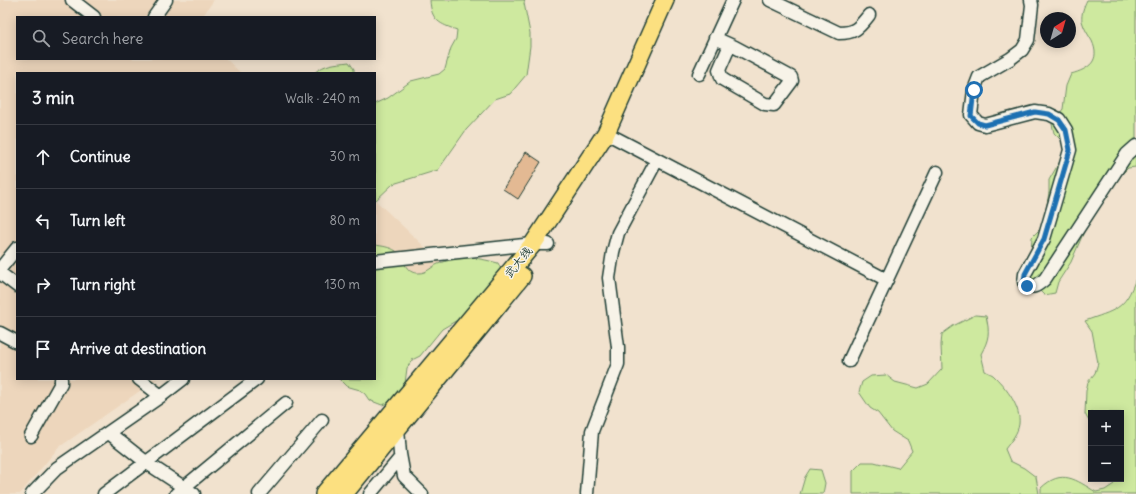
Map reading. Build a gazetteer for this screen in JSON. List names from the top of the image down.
{
  "streets": {
    "highway": ["武大线"]
  },
  "north": "top right",
  "page": {
    "search": "Search here",
    "heading": ["3 min", "Walk · 240 m"],
    "list": [
      ["Continue", "30 m"],
      ["Turn left", "80 m"],
      ["Turn right", "130 m"],
      "Arrive at destination"
    ],
    "map_buttons": ["+", "−"]
  }
}
